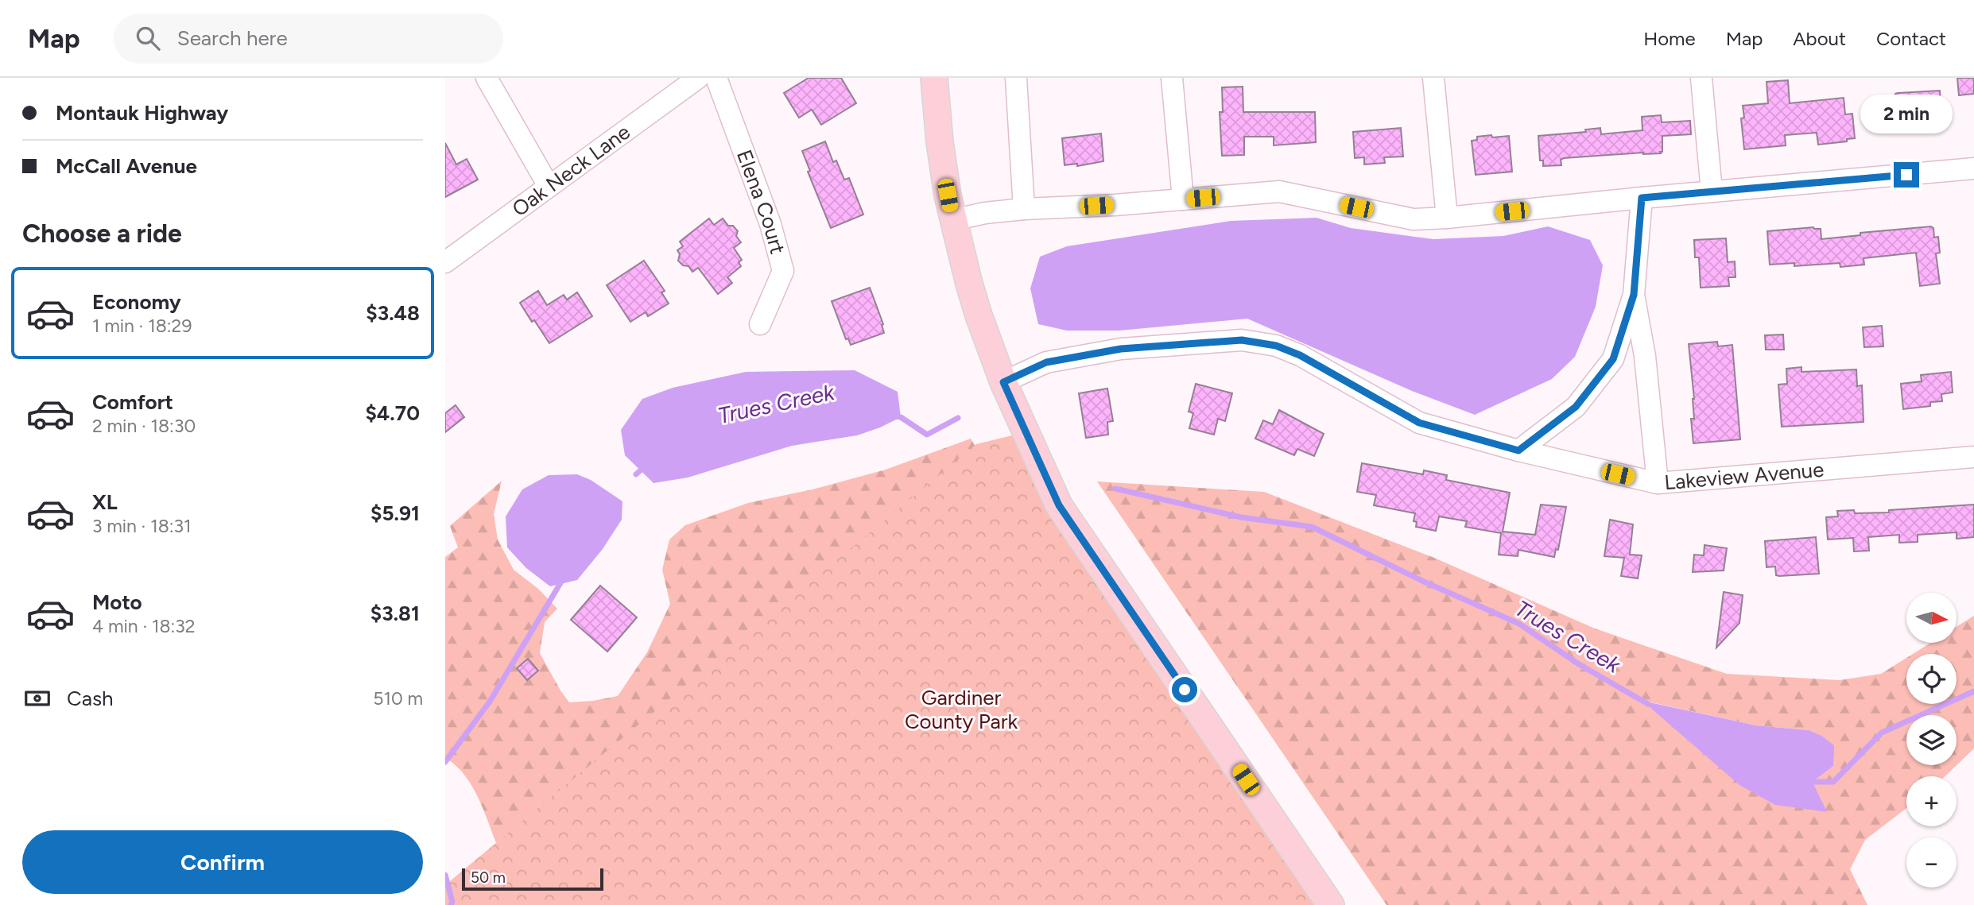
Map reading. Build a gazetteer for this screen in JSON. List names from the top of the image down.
{
  "streets": {
    "street": ["Oak Neck Lane", "Elena Court", "Lakeview Avenue"]
  },
  "water": ["Trues Creek"],
  "parks": ["Gardiner County Park"],
  "scale_bar": "50 m",
  "north": "right",
  "page": {
    "header": "Map",
    "search": "Search here",
    "nav": [
      "Home",
      "Map",
      "About",
      "Contact"
    ],
    "banner": ["Montauk Highway", "McCall Avenue"],
    "bubble": "2 min",
    "heading": "Choose a ride",
    "list": [
      {
        "name": "Economy",
        "note": "1 min · 18:29",
        "value": "$3.48"
      },
      {
        "name": "Comfort",
        "note": "2 min · 18:30",
        "value": "$4.70"
      },
      {
        "name": "XL",
        "note": "3 min · 18:31",
        "value": "$5.91"
      },
      {
        "name": "Moto",
        "note": "4 min · 18:32",
        "value": "$3.81"
      }
    ],
    "map_buttons": ["+", "−"],
    "pay": ["Cash", "510 m"],
    "buttons": "Confirm",
    "scale": "50 m"
  }
}
